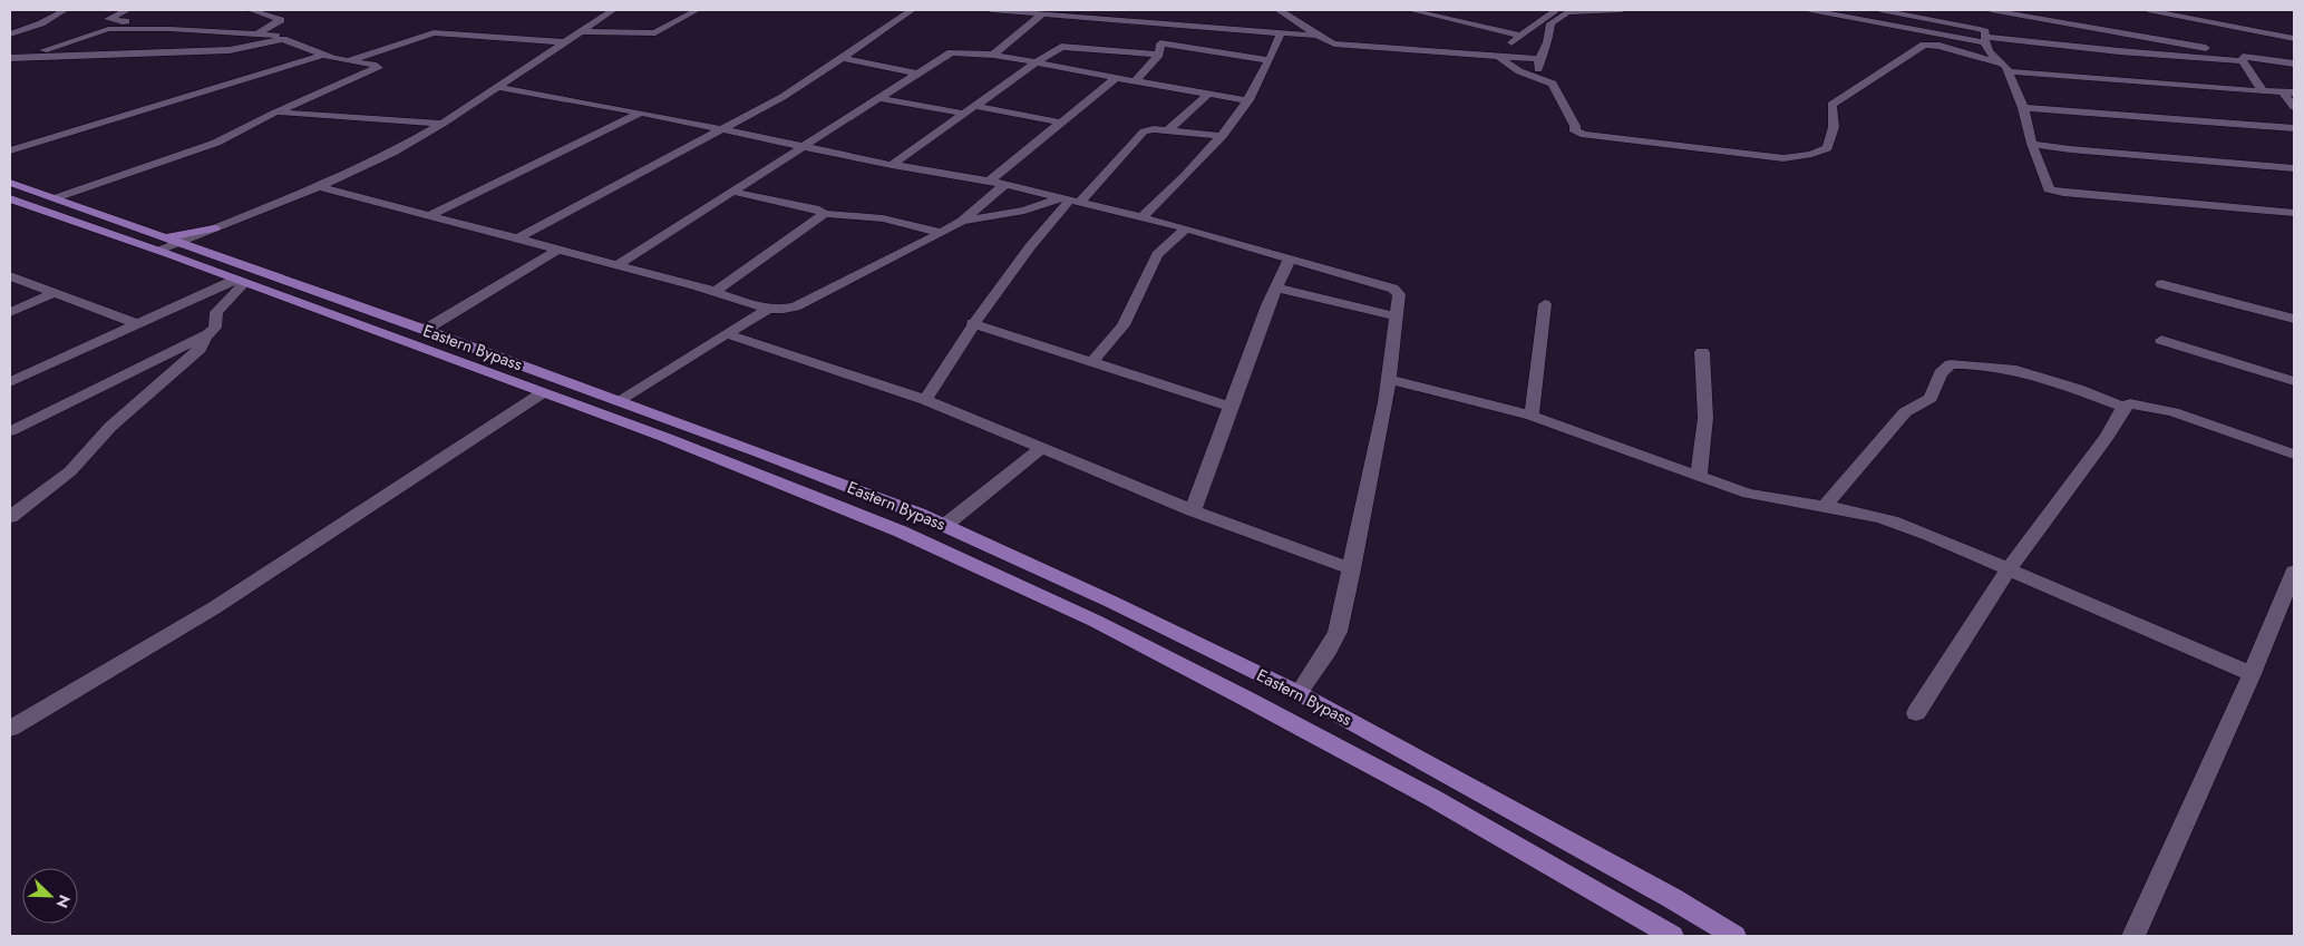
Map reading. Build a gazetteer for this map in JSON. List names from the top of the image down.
{
  "streets": {
    "main road": ["Eastern Bypass"]
  },
  "north": "bottom right"
}
